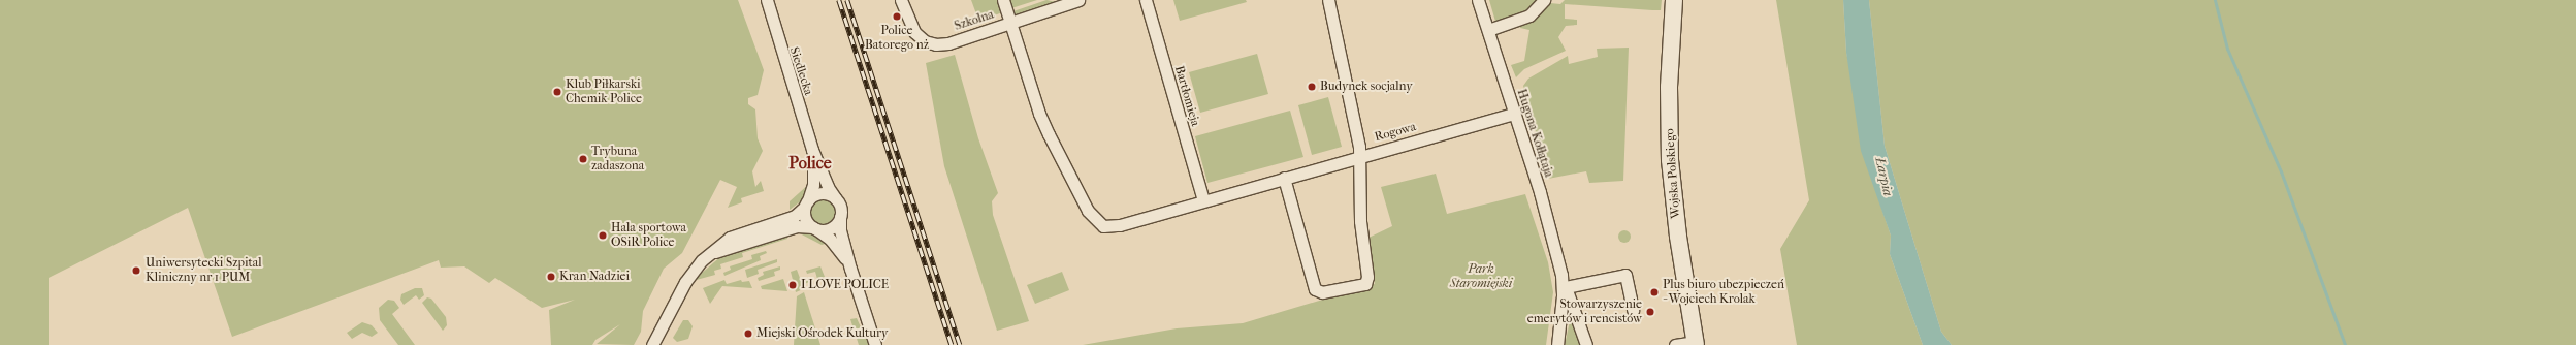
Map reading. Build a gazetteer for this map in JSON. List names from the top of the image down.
{
  "streets": {
    "street": [
      "Szkolna",
      "Siedlecka",
      "Bartłomieja",
      "Rogowa",
      "Hugona Kołłątaja",
      "Wojska Polskiego"
    ]
  },
  "crossings": [
    ["Szkolna", "Rogowa"],
    ["Bartłomieja", "Rogowa"],
    ["Rogowa", "Hugona Kołłątaja"]
  ],
  "districts": ["Police"],
  "water": ["Łarpia"],
  "parks": ["Park Staromiejski"],
  "places": [
    "Police Batorego nż",
    "Budynek socjalny",
    "Klub Piłkarski Chemik Police",
    "Trybuna zadaszona",
    "Hala sportowa OSiR Police",
    "Uniwersytecki Szpital Kliniczny nr 1 PUM",
    "Kran Nadziei",
    "I LOVE POLICE",
    "Plus biuro ubezpieczeń - Wojciech Krolak",
    "Stowarzyszenie emerytów i rencistów",
    "Miejski Ośrodek Kultury"
  ]
}
